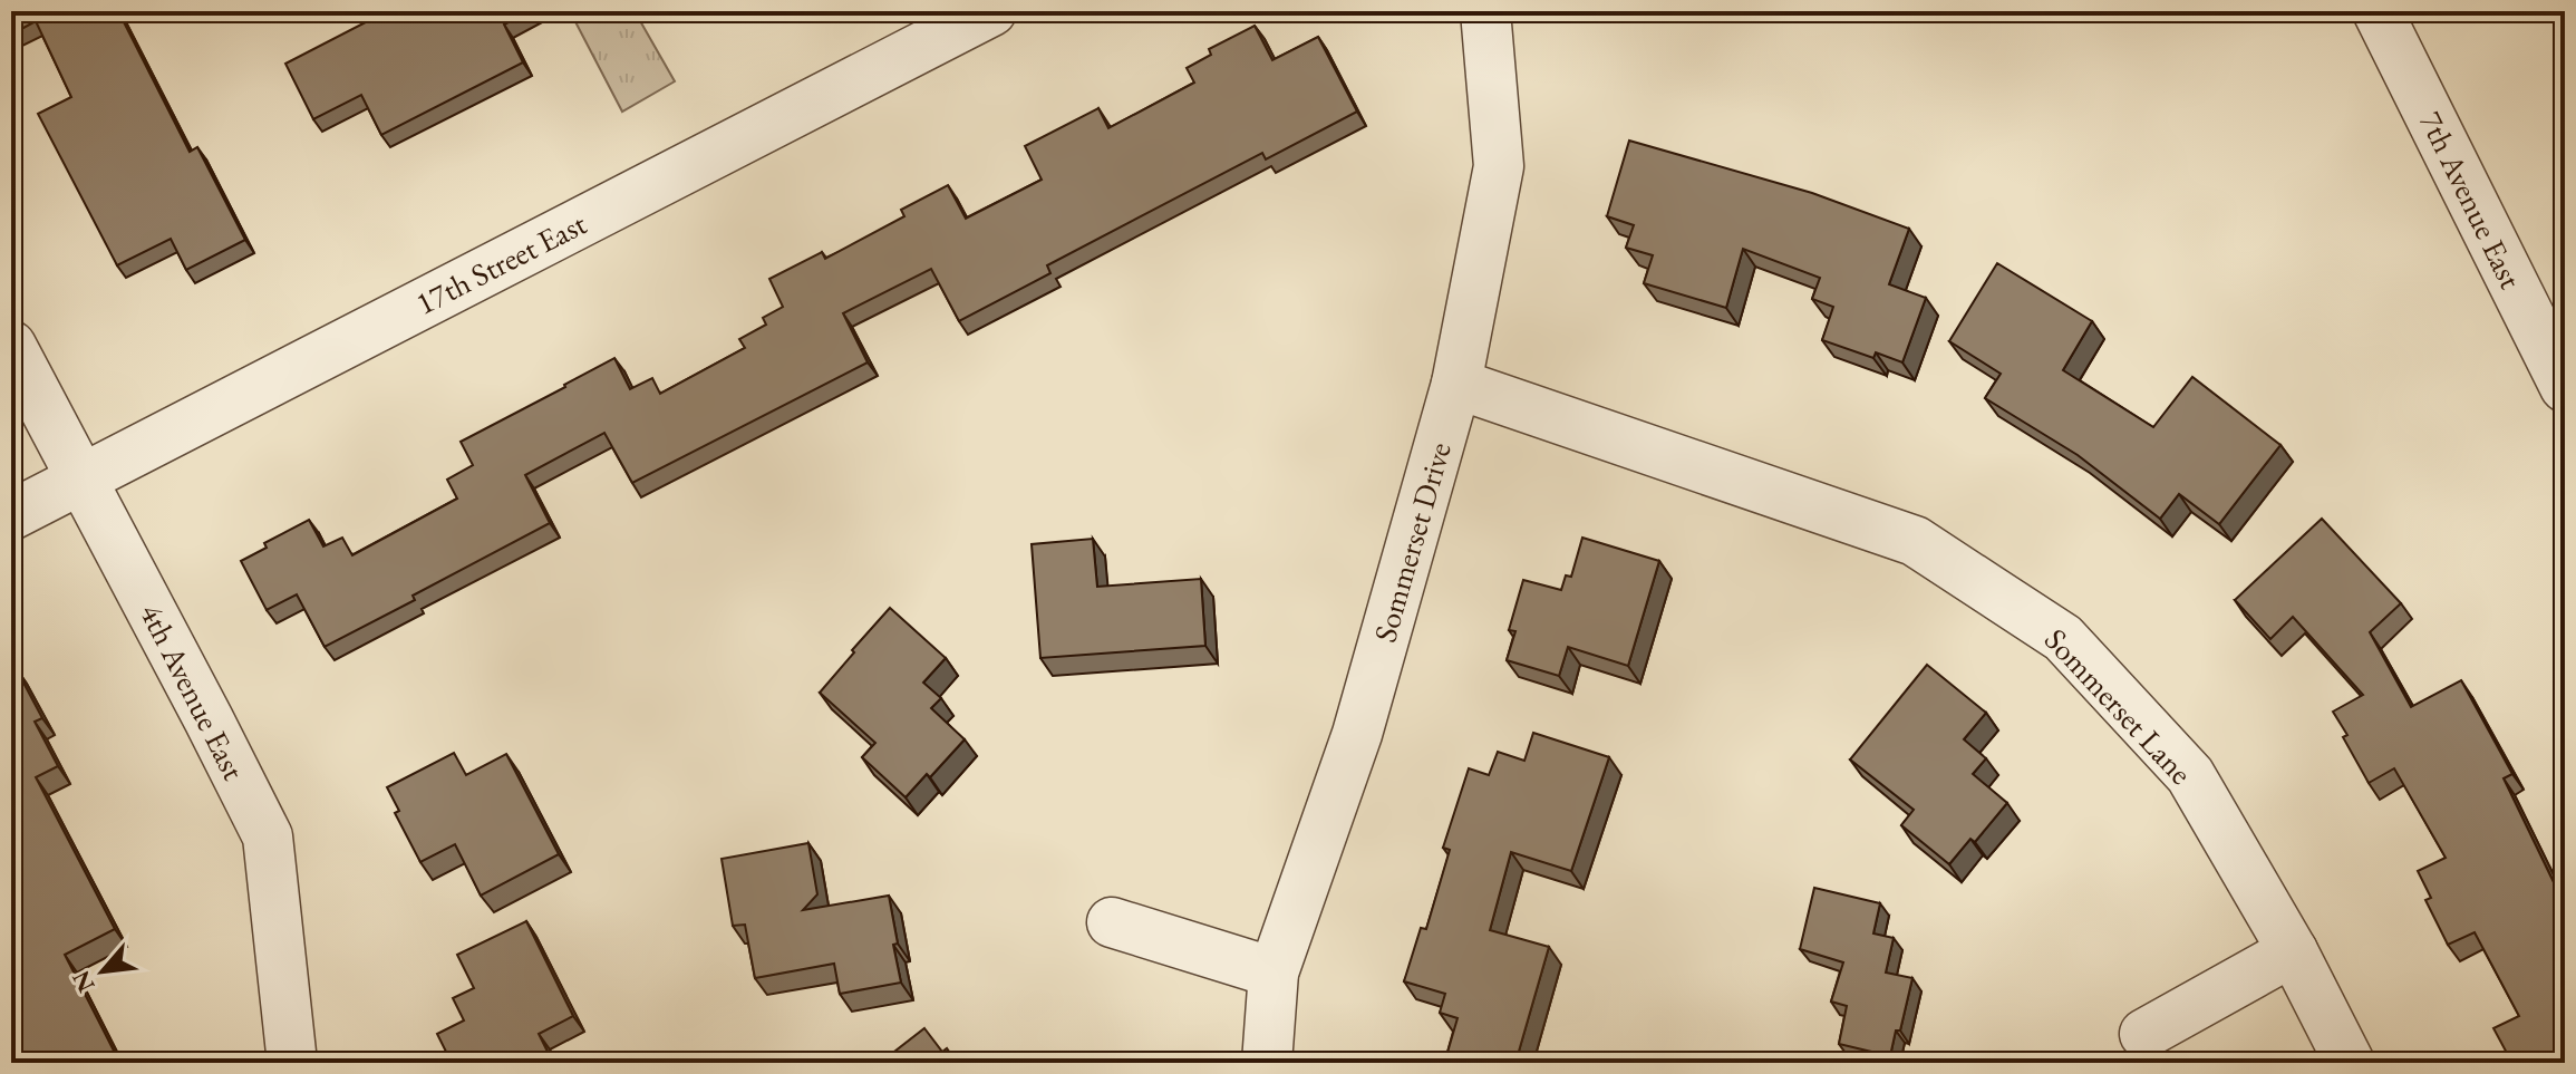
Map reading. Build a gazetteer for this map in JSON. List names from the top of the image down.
{
  "streets": {
    "street": [
      "7th Avenue East",
      "17th Street East",
      "Sommerset Drive",
      "4th Avenue East",
      "Sommerset Lane"
    ]
  },
  "crossings": [
    ["17th Street East", "4th Avenue East"],
    ["Sommerset Drive", "Sommerset Lane"]
  ],
  "north": "bottom left"
}
